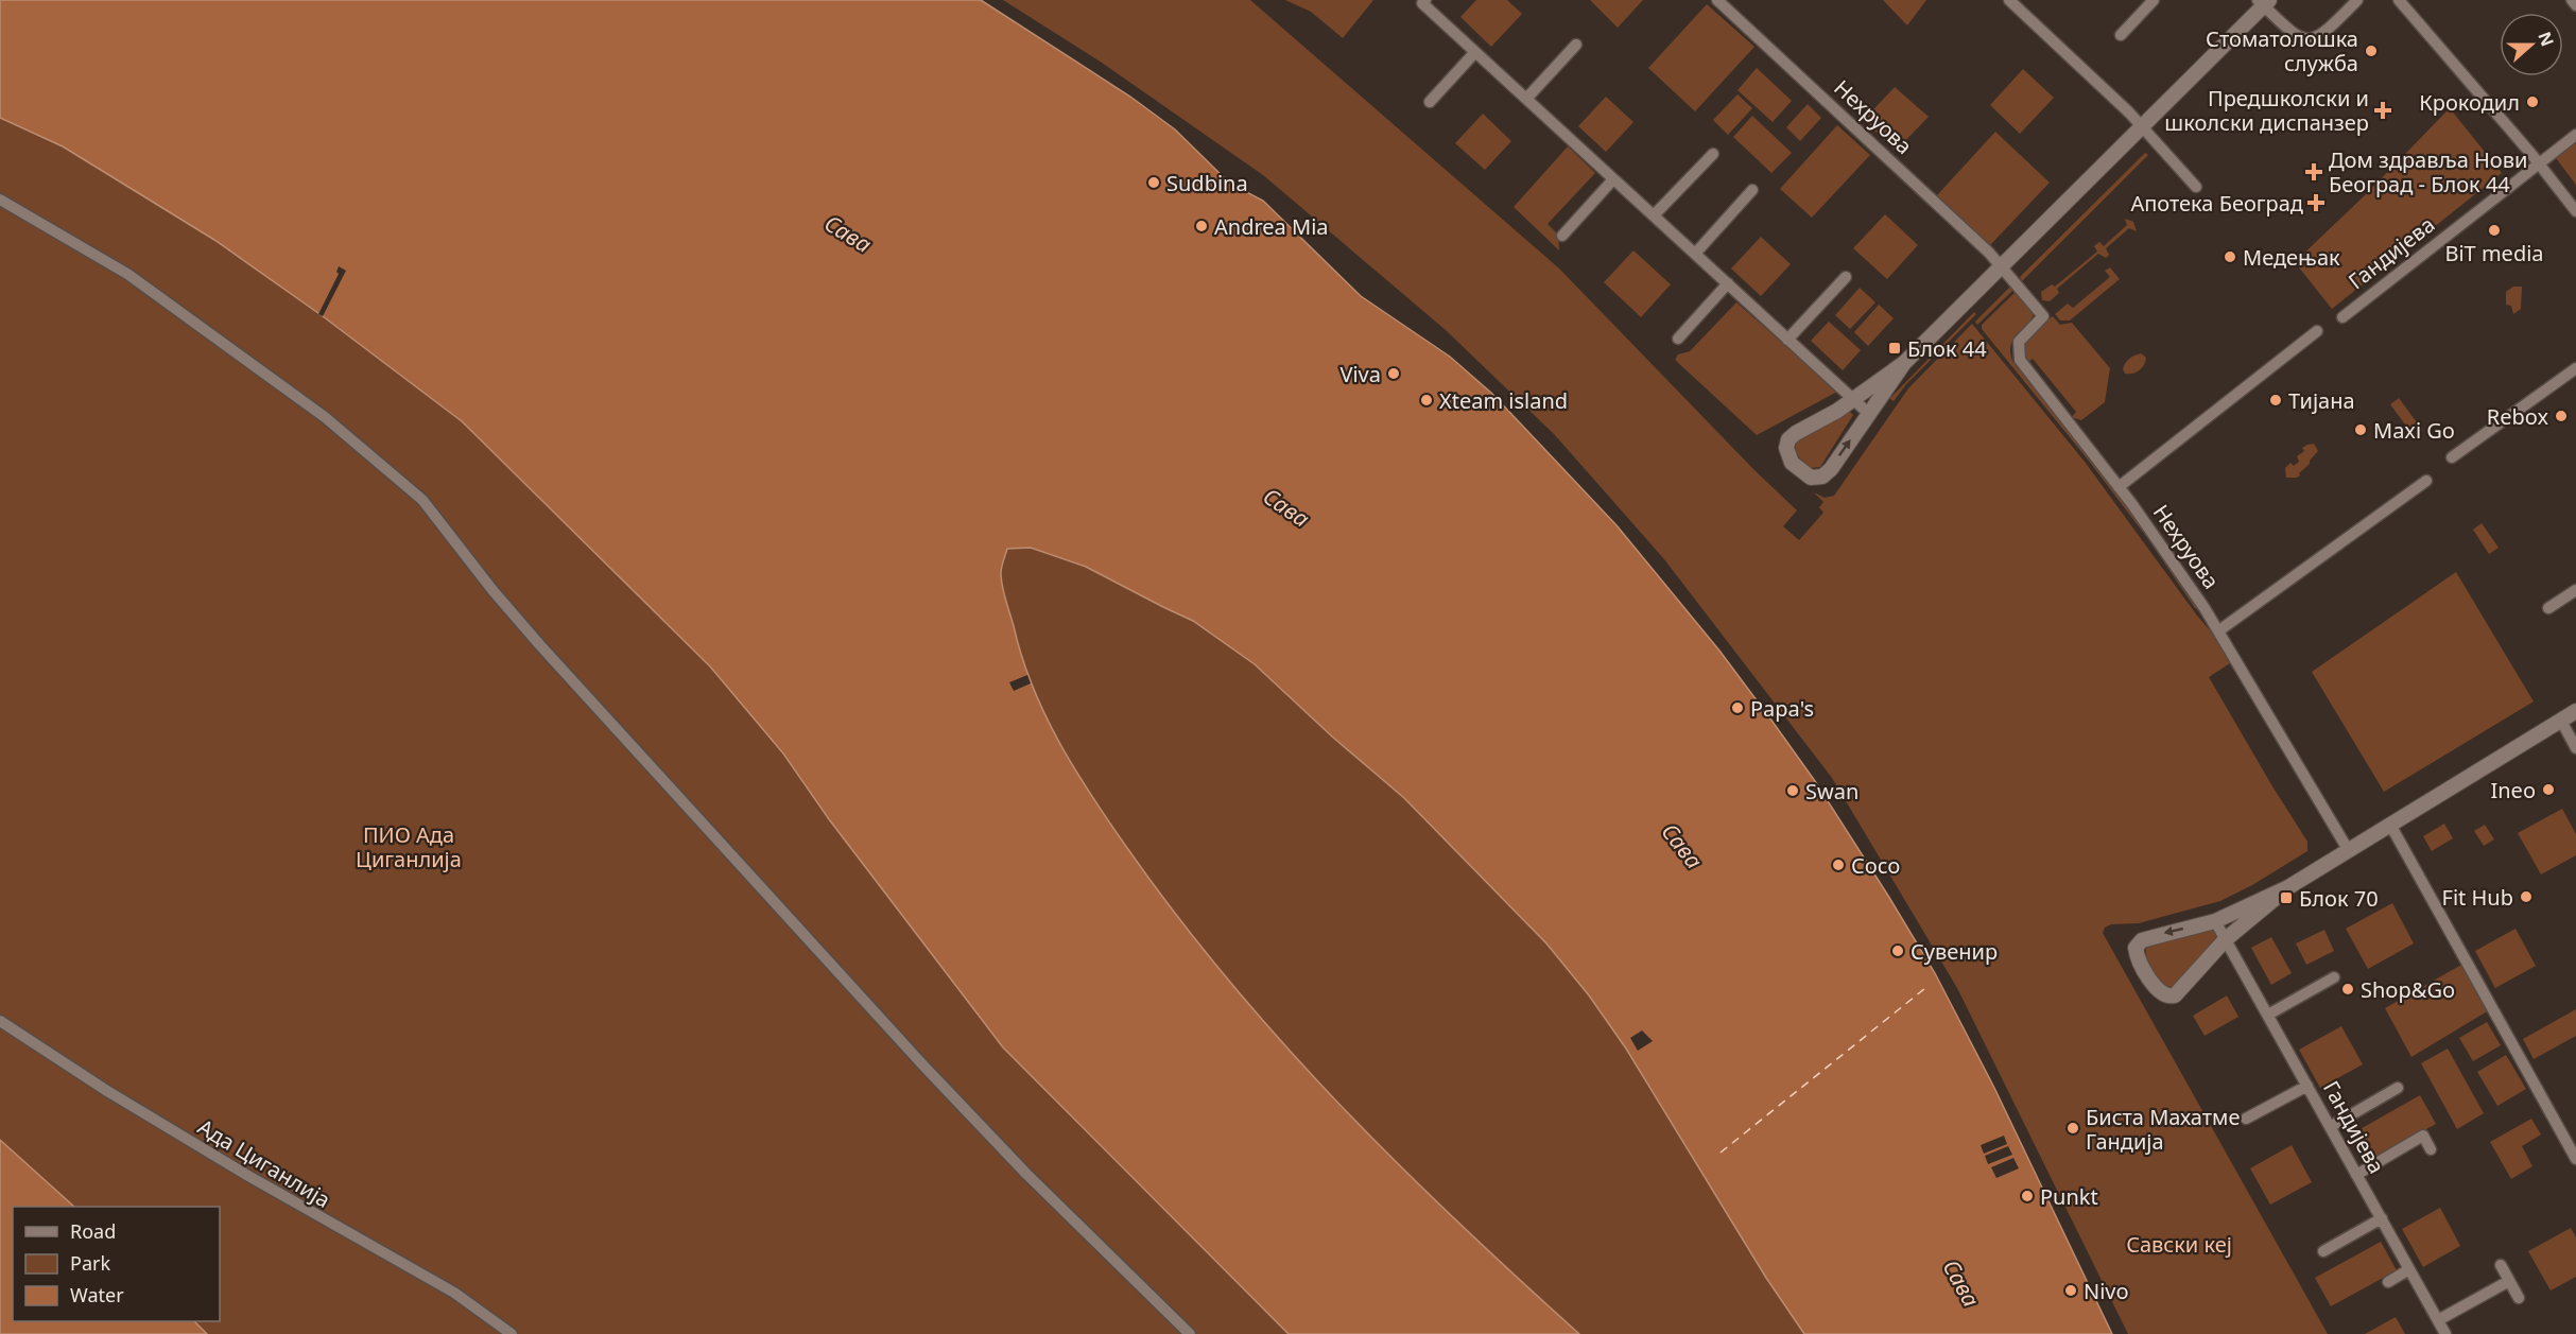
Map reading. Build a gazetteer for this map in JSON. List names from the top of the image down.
{
  "streets": {
    "street": ["Нехруова", "Гандијева", "Ада Циганлија"]
  },
  "water": ["Сава"],
  "parks": ["ПИО Ада Циганлија", "Савски кеј"],
  "places": {
    "other": [
      "Стоматолошка служба",
      "Крокодил",
      "Sudbina",
      "Andrea Mia",
      "BiT media",
      "Медењак",
      "Viva",
      "Xteam island",
      "Тијана",
      "Rebox",
      "Maxi Go",
      "Papa's",
      "Ineo",
      "Swan",
      "Coco",
      "Fit Hub",
      "Сувенир",
      "Shop&Go",
      "Биста Махатме Гандија",
      "Punkt",
      "Nivo"
    ],
    "health": ["Предшколски и школски диспанзер", "Дом здравља Нови Београд - Блок 44", "Апотека Београд"],
    "transit": ["Блок 44", "Блок 70"]
  },
  "legend": ["Road", "Park", "Water"],
  "north": "right"
}
